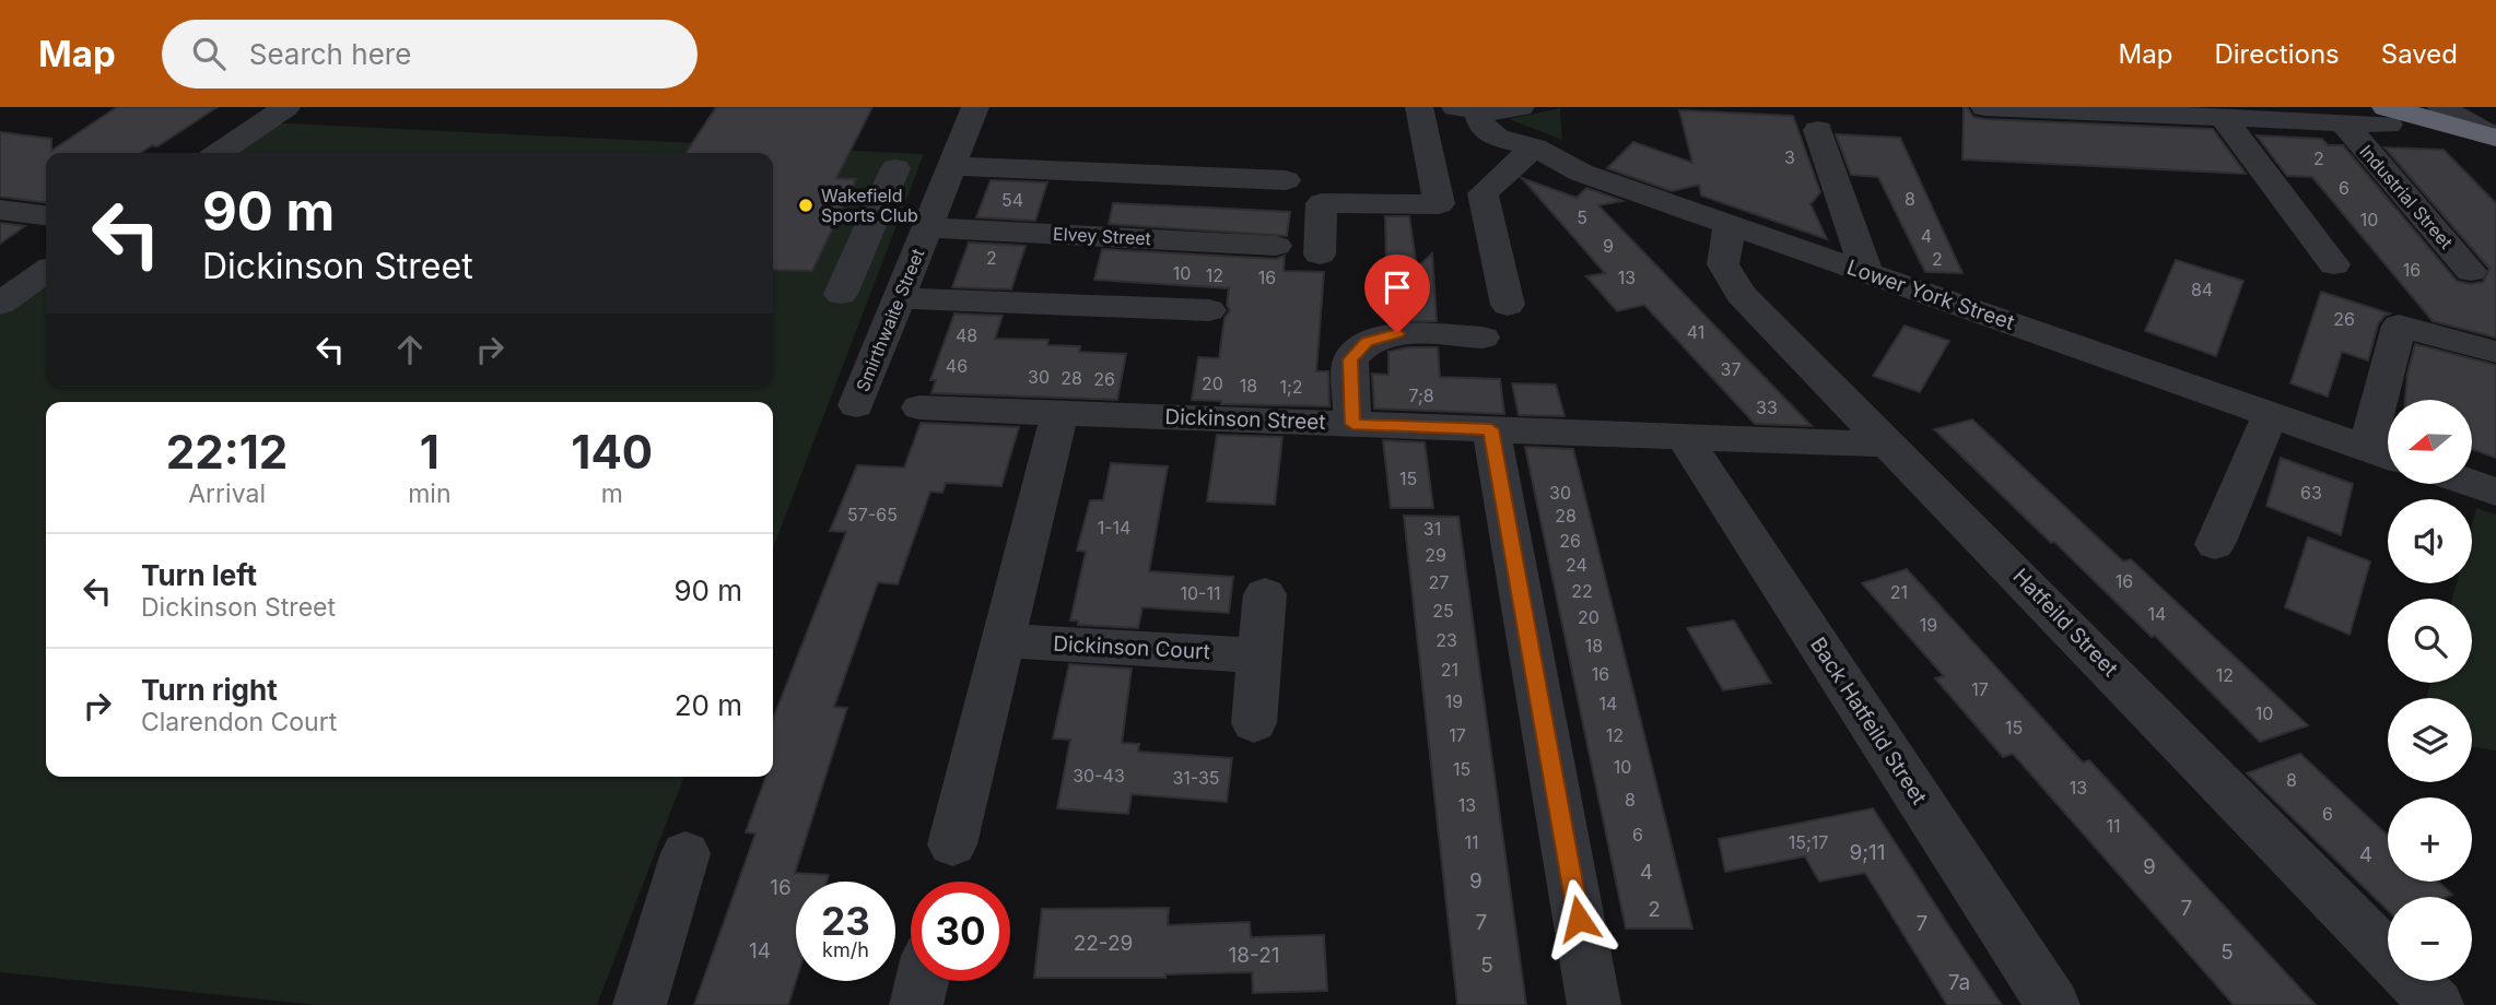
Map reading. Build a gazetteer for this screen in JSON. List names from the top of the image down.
{
  "streets": {
    "street": [
      "Industrial Street",
      "Elvey Street",
      "Lower York Street",
      "Smirthwaite Street",
      "Dickinson Street",
      "Hatfeild Street",
      "Dickinson Court",
      "Back Hatfeild Street"
    ]
  },
  "crossings": [
    ["Elvey Street", "Smirthwaite Street"],
    ["Lower York Street", "Hatfeild Street"],
    ["Dickinson Street", "Hatfeild Street"],
    ["Dickinson Street", "Back Hatfeild Street"]
  ],
  "places": ["Wakefield Sports Club"],
  "house_numbers": [
    "3",
    "2",
    "6",
    "8",
    "54",
    "5",
    "10",
    "4",
    "9",
    "2",
    "2",
    "16",
    "10",
    "12",
    "16",
    "13",
    "84",
    "26",
    "41",
    "48",
    "46",
    "37",
    "30",
    "28",
    "26",
    "20",
    "18",
    "1;2",
    "7;8",
    "33",
    "15",
    "30",
    "63",
    "57-65",
    "28",
    "1-14",
    "31",
    "26",
    "29",
    "24",
    "16",
    "27",
    "22",
    "21",
    "10-11",
    "25",
    "14",
    "20",
    "19",
    "23",
    "18",
    "21",
    "16",
    "12",
    "17",
    "19",
    "14",
    "10",
    "15",
    "17",
    "12",
    "10",
    "15",
    "30-43",
    "31-35",
    "8",
    "13",
    "8",
    "13",
    "6",
    "11",
    "6",
    "11",
    "15;17",
    "9;11",
    "4",
    "9",
    "4",
    "9",
    "16",
    "7",
    "2",
    "7",
    "7",
    "22-29",
    "14",
    "5",
    "18-21",
    "5",
    "7a"
  ],
  "north": "left",
  "page": {
    "header": "Map",
    "search": "Search here",
    "nav": ["Map", "Directions", "Saved"],
    "turn": ["90 m", "Dickinson Street"],
    "map_buttons": ["+", "−"],
    "eta": [
      "22:12",
      "Arrival",
      "1",
      "min",
      "140",
      "m"
    ],
    "list": [
      {
        "name": "Turn left",
        "note": "Dickinson Street",
        "value": "90 m"
      },
      {
        "name": "Turn right",
        "note": "Clarendon Court",
        "value": "20 m"
      }
    ],
    "speed": "23 km/h",
    "limit": "30"
  }
}
